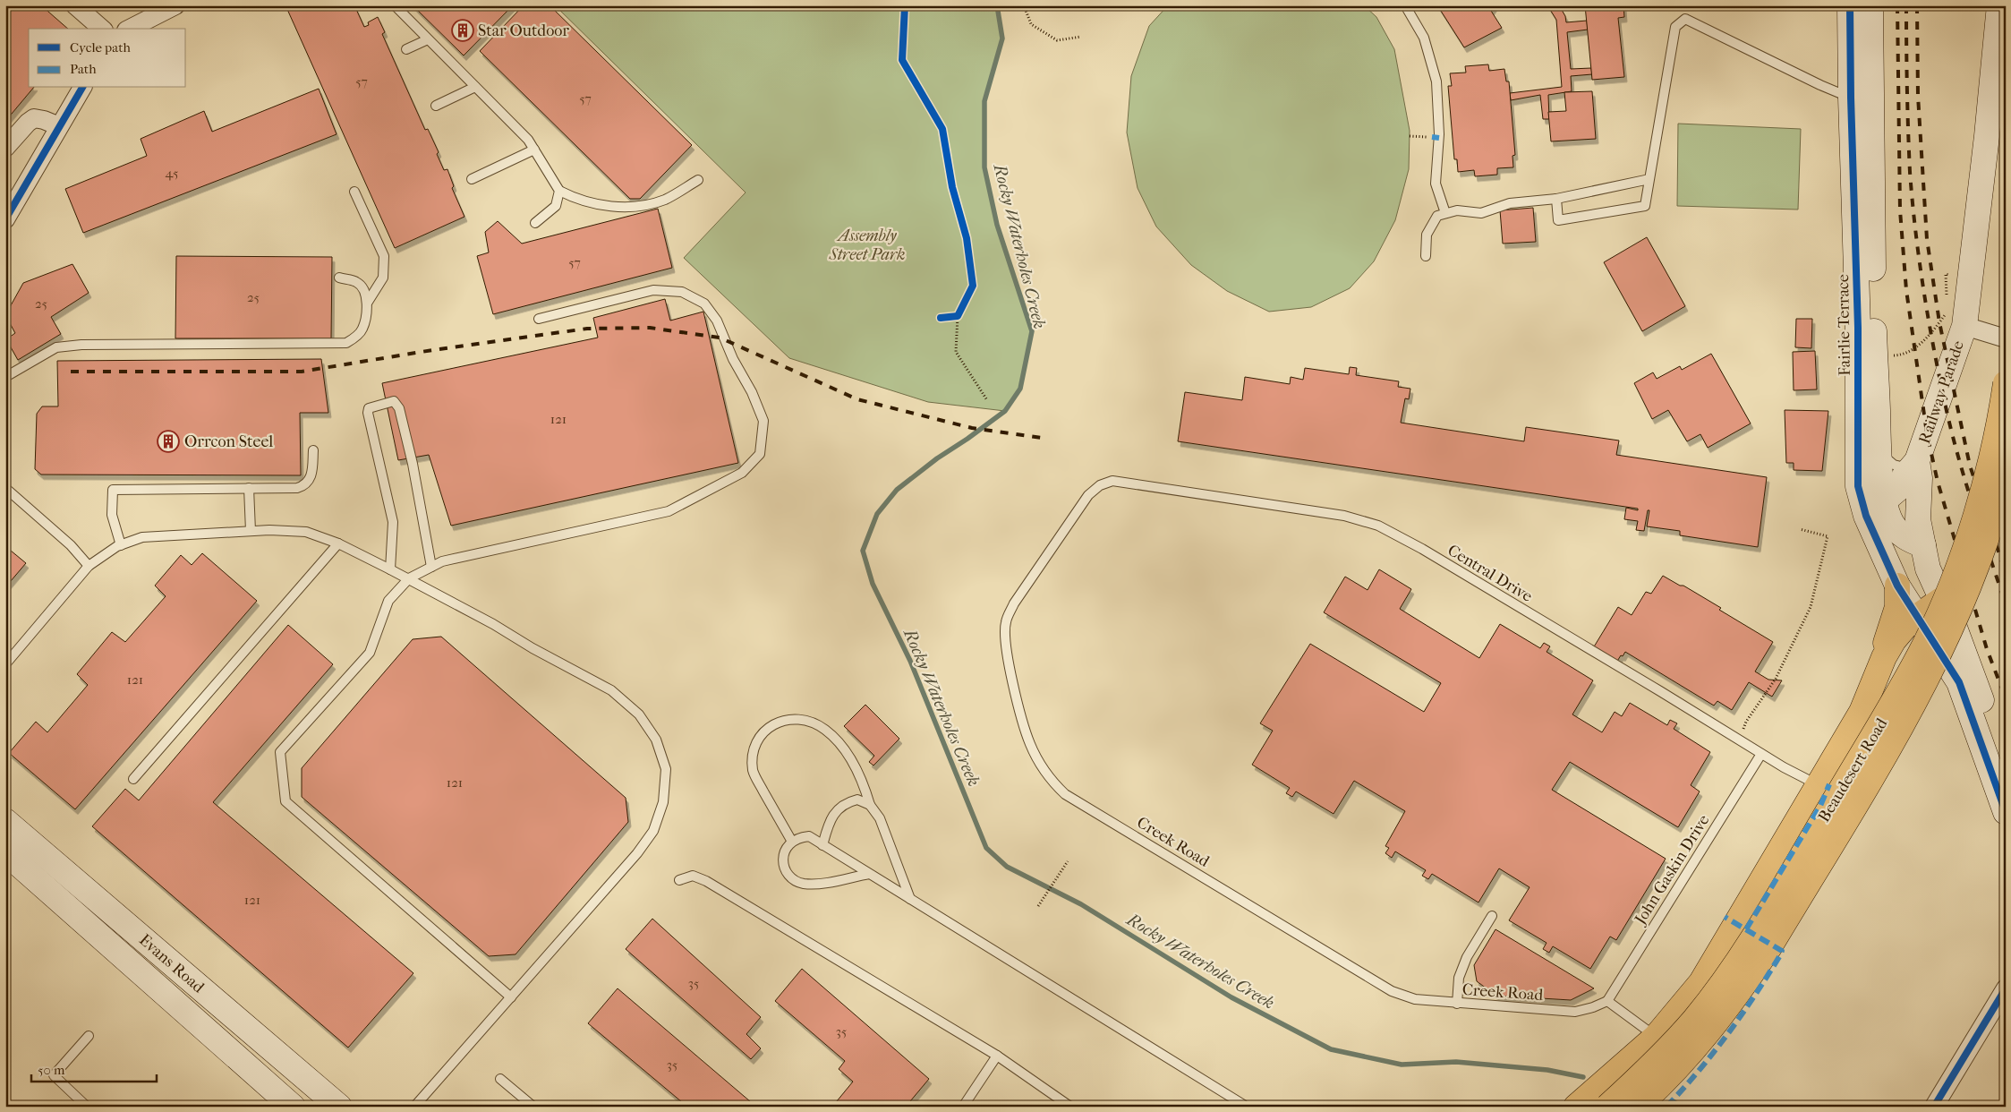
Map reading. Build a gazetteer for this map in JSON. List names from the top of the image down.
{
  "streets": {
    "highway": ["Beaudesert Road"],
    "street": ["Fairlie Terrace", "Railway Parade", "Evans Road"],
    "lane": ["Central Drive", "Creek Road", "John Gaskin Drive"]
  },
  "crossings": [
    ["Fairlie Terrace", "Railway Parade"],
    ["Central Drive", "Creek Road"],
    ["Central Drive", "John Gaskin Drive"],
    ["Creek Road", "John Gaskin Drive"]
  ],
  "water": ["Rocky Waterholes Creek"],
  "parks": ["Assembly Street Park"],
  "places": {
    "building": ["Star Outdoor", "Orrcon Steel"]
  },
  "house_numbers": [
    "57",
    "57",
    "45",
    "57",
    "25",
    "25",
    "121",
    "121",
    "121",
    "121",
    "35",
    "35",
    "35"
  ],
  "legend": ["Cycle path", "Path"],
  "scale_bar": "50 m"
}
